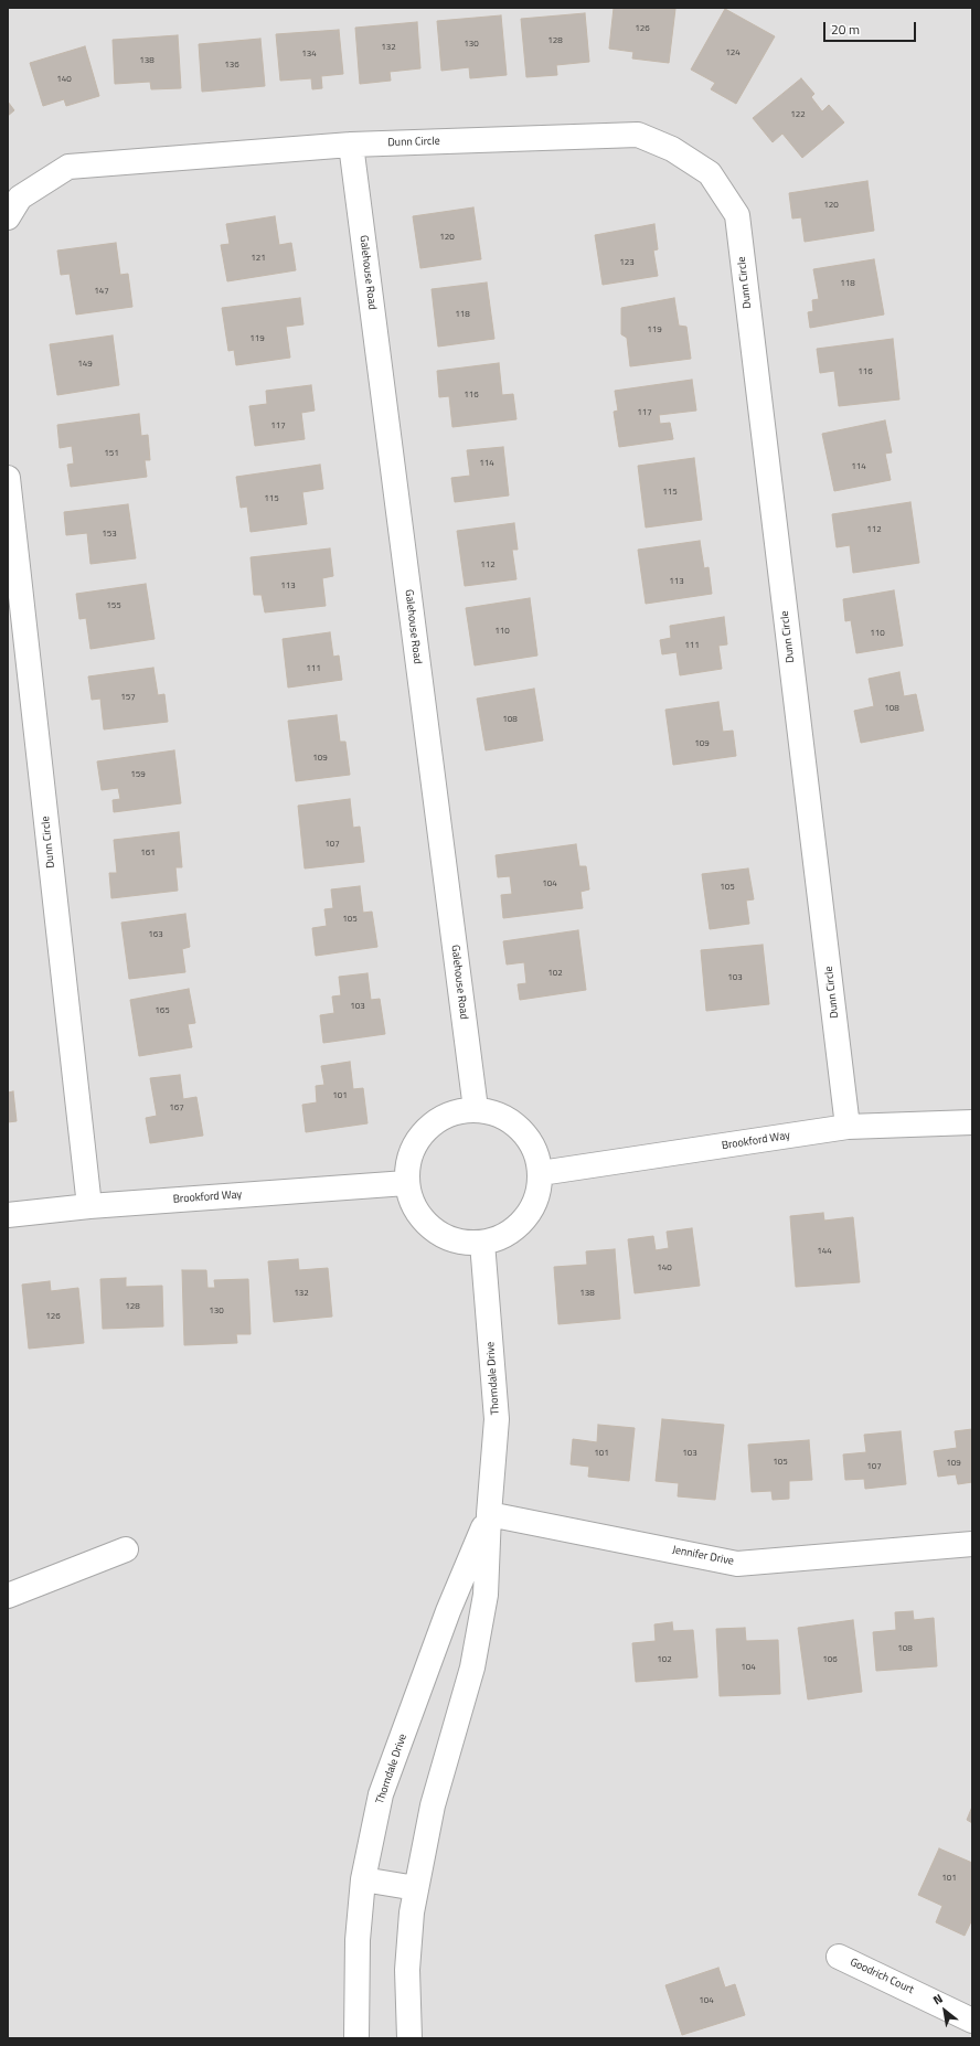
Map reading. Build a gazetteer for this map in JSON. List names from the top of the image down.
{
  "streets": {
    "street": [
      "Dunn Circle",
      "Galehouse Road",
      "Brookford Way",
      "Thorndale Drive",
      "Jennifer Drive",
      "Goodrich Court"
    ]
  },
  "crossings": [
    ["Dunn Circle", "Galehouse Road"],
    ["Dunn Circle", "Brookford Way"],
    ["Galehouse Road", "Brookford Way"],
    ["Galehouse Road", "Thorndale Drive"],
    ["Brookford Way", "Thorndale Drive"],
    ["Thorndale Drive", "Jennifer Drive"]
  ],
  "house_numbers": [
    "126",
    "128",
    "130",
    "132",
    "124",
    "134",
    "138",
    "136",
    "140",
    "122",
    "120",
    "120",
    "121",
    "123",
    "118",
    "147",
    "118",
    "119",
    "119",
    "149",
    "116",
    "116",
    "117",
    "117",
    "151",
    "114",
    "114",
    "115",
    "115",
    "112",
    "153",
    "112",
    "113",
    "113",
    "155",
    "110",
    "110",
    "111",
    "111",
    "157",
    "108",
    "108",
    "109",
    "109",
    "159",
    "107",
    "161",
    "104",
    "105",
    "105",
    "163",
    "102",
    "103",
    "103",
    "165",
    "101",
    "167",
    "144",
    "140",
    "132",
    "138",
    "128",
    "130",
    "126",
    "101",
    "103",
    "105",
    "109",
    "107",
    "108",
    "102",
    "106",
    "104",
    "101",
    "104"
  ],
  "scale_bar": "20 m",
  "north": "top left"
}
